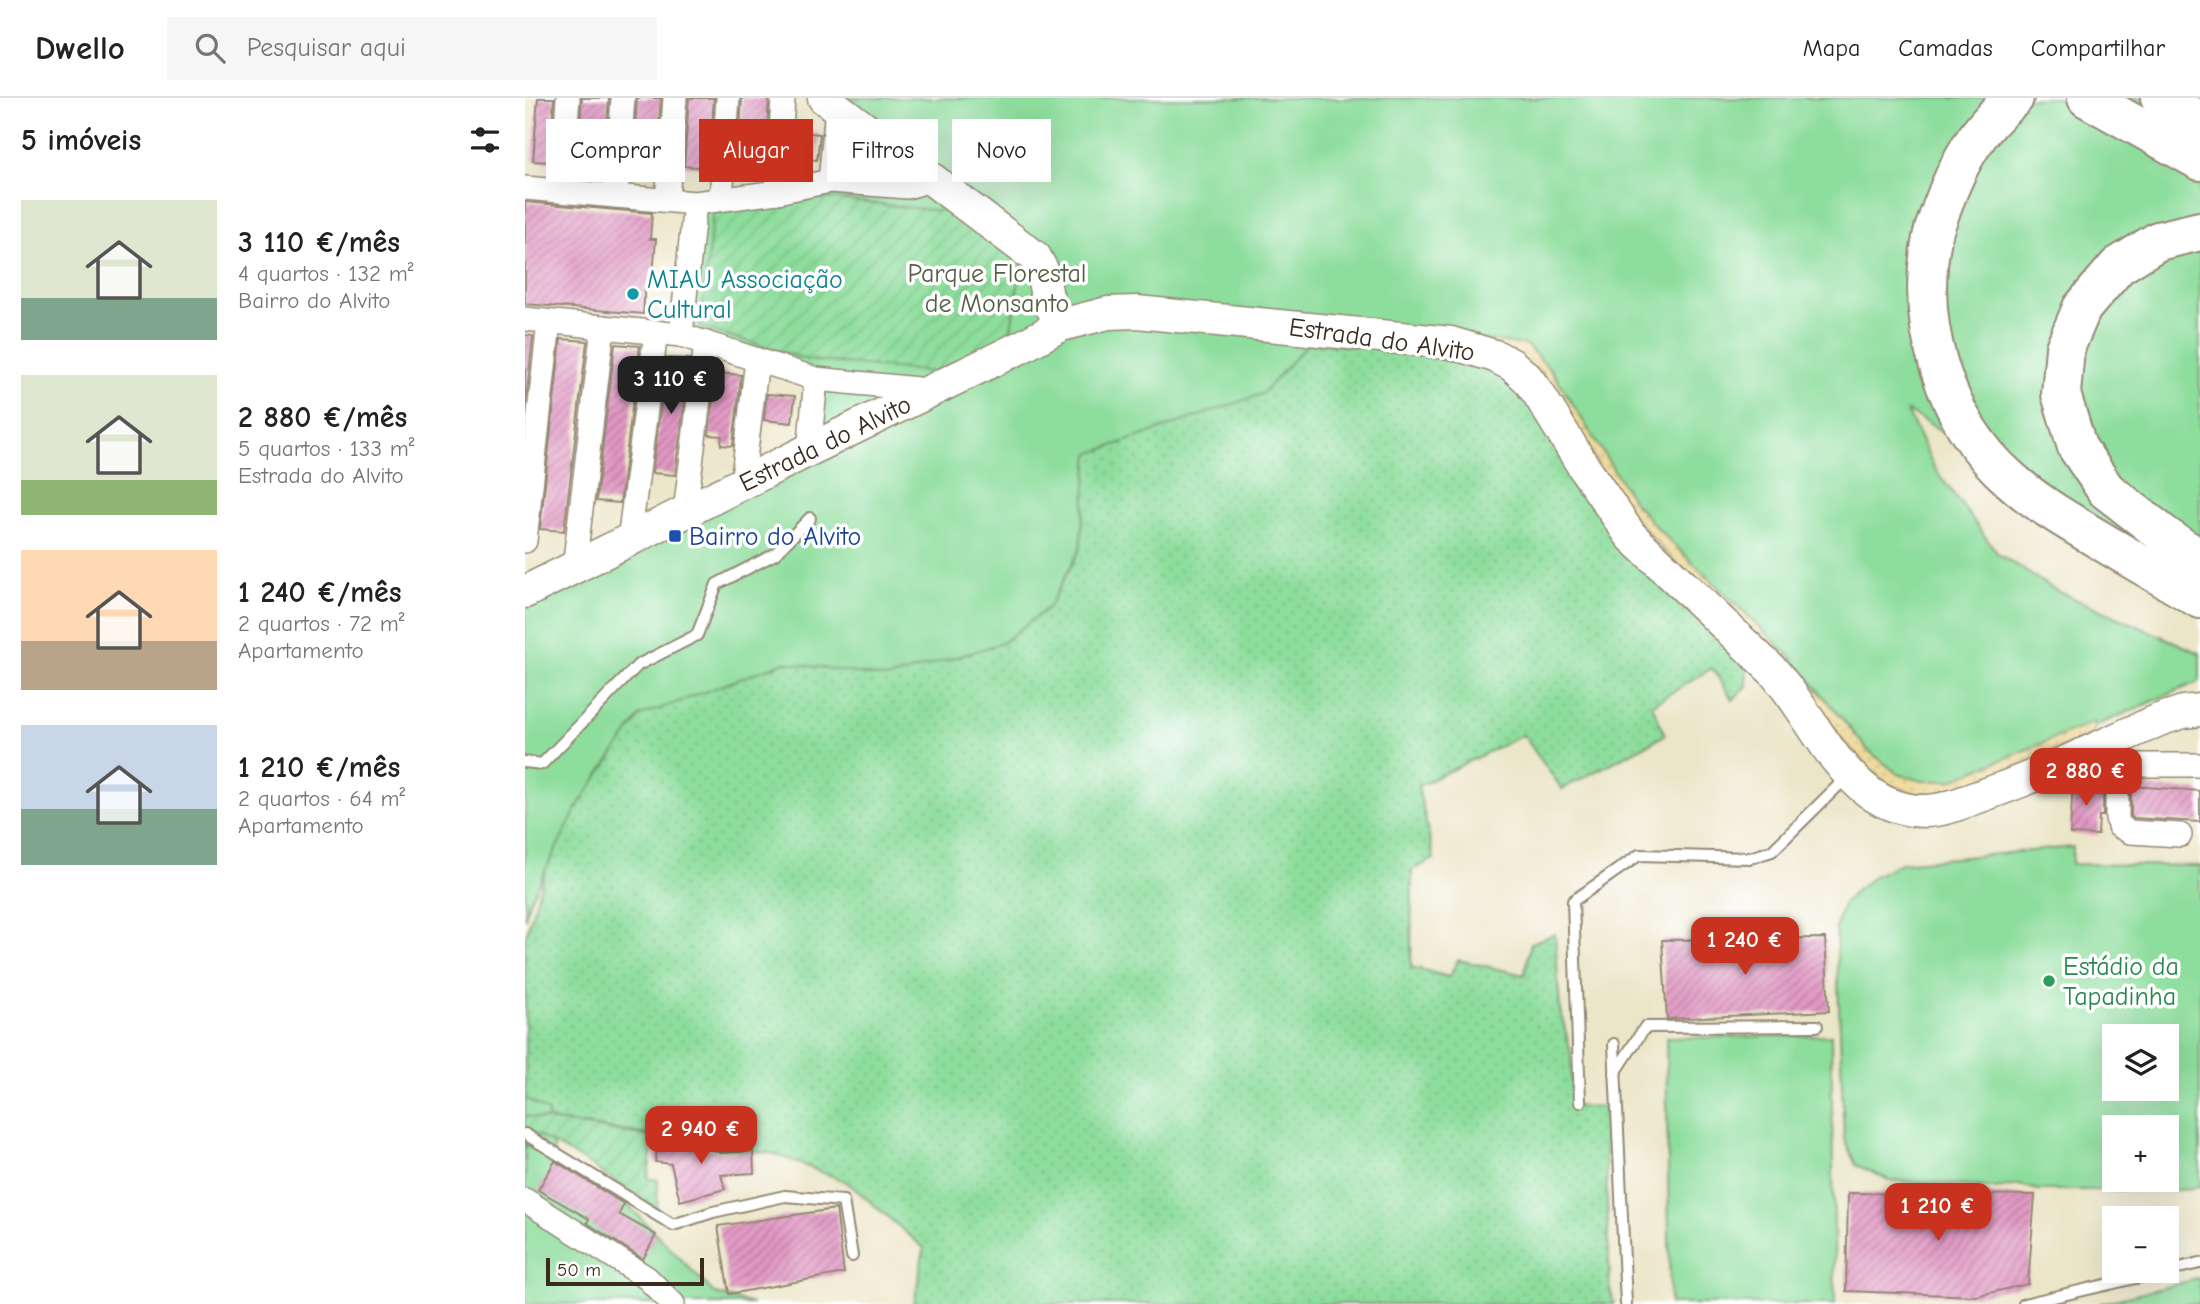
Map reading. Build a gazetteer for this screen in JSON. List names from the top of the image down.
{
  "streets": {
    "street": ["Estrada do Alvito"]
  },
  "parks": ["Parque Florestal de Monsanto"],
  "places": {
    "other": ["MIAU Associação Cultural", "Estádio da Tapadinha"],
    "transit": ["Bairro do Alvito"]
  },
  "scale_bar": "50 m",
  "page": {
    "header": "Dwello",
    "search": "Pesquisar aqui",
    "nav": ["Mapa", "Camadas", "Compartilhar"],
    "heading": "5 imóveis",
    "chip": [
      "Comprar",
      "Alugar",
      "Filtros",
      "Novo"
    ],
    "list": [
      {
        "name": "3 110 €/mês",
        "note": "4 quartos · 132 m² · Bairro do Alvito"
      },
      {
        "name": "2 880 €/mês",
        "note": "5 quartos · 133 m² · Estrada do Alvito"
      },
      {
        "name": "1 240 €/mês",
        "note": "2 quartos · 72 m² · Apartamento"
      },
      {
        "name": "1 210 €/mês",
        "note": "2 quartos · 64 m² · Apartamento"
      }
    ],
    "price": [
      "3 110 €",
      "2 880 €",
      "1 240 €",
      "2 940 €",
      "1 210 €"
    ],
    "map_buttons": ["+", "−"],
    "scale": "50 m"
  }
}
